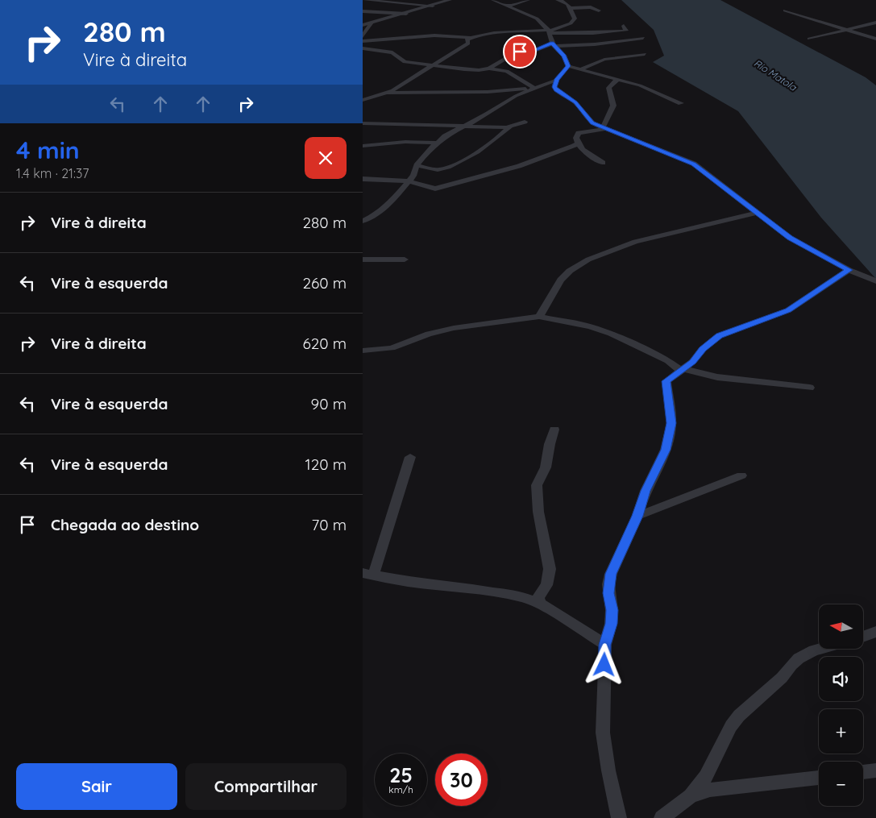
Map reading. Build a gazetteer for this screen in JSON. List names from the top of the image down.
{
  "water": ["Rio Matola"],
  "north": "left",
  "page": {
    "turn": ["280 m", "Vire à direita"],
    "heading": ["4 min", "1.4 km · 21:37"],
    "list": [
      {
        "name": "Vire à direita",
        "value": "280 m"
      },
      {
        "name": "Vire à esquerda",
        "value": "260 m"
      },
      {
        "name": "Vire à direita",
        "value": "620 m"
      },
      {
        "name": "Vire à esquerda",
        "value": "90 m"
      },
      {
        "name": "Vire à esquerda",
        "value": "120 m"
      },
      {
        "name": "Chegada ao destino",
        "value": "70 m"
      }
    ],
    "map_buttons": ["+", "−"],
    "speed": "25 km/h",
    "limit": "30",
    "buttons": ["Sair", "Compartilhar"]
  }
}
